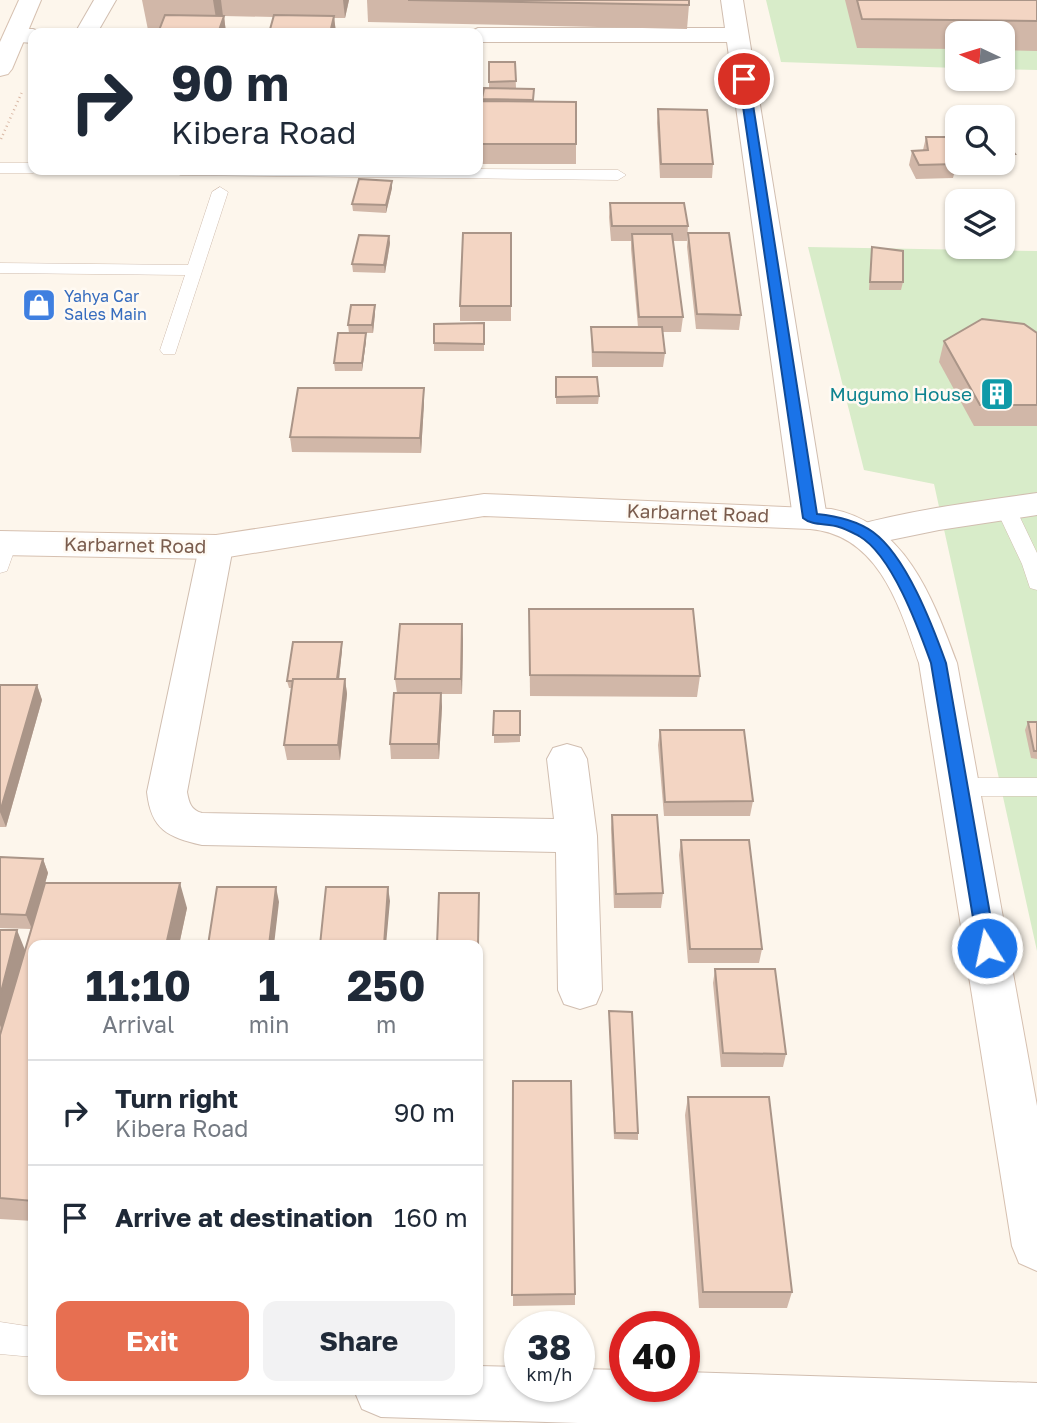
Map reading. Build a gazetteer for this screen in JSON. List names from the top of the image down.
{
  "streets": {
    "street": ["Karbarnet Road"]
  },
  "places": {
    "shop": ["Yahya Car Sales Main"],
    "building": ["Mugumo House"]
  },
  "north": "left",
  "page": {
    "turn": ["90 m", "Kibera Road"],
    "eta": [
      "11:10",
      "Arrival",
      "1",
      "min",
      "250",
      "m"
    ],
    "list": [
      {
        "name": "Turn right",
        "note": "Kibera Road",
        "value": "90 m"
      },
      {
        "name": "Arrive at destination",
        "value": "160 m"
      }
    ],
    "buttons": ["Exit", "Share"],
    "speed": "38 km/h",
    "limit": "40"
  }
}
